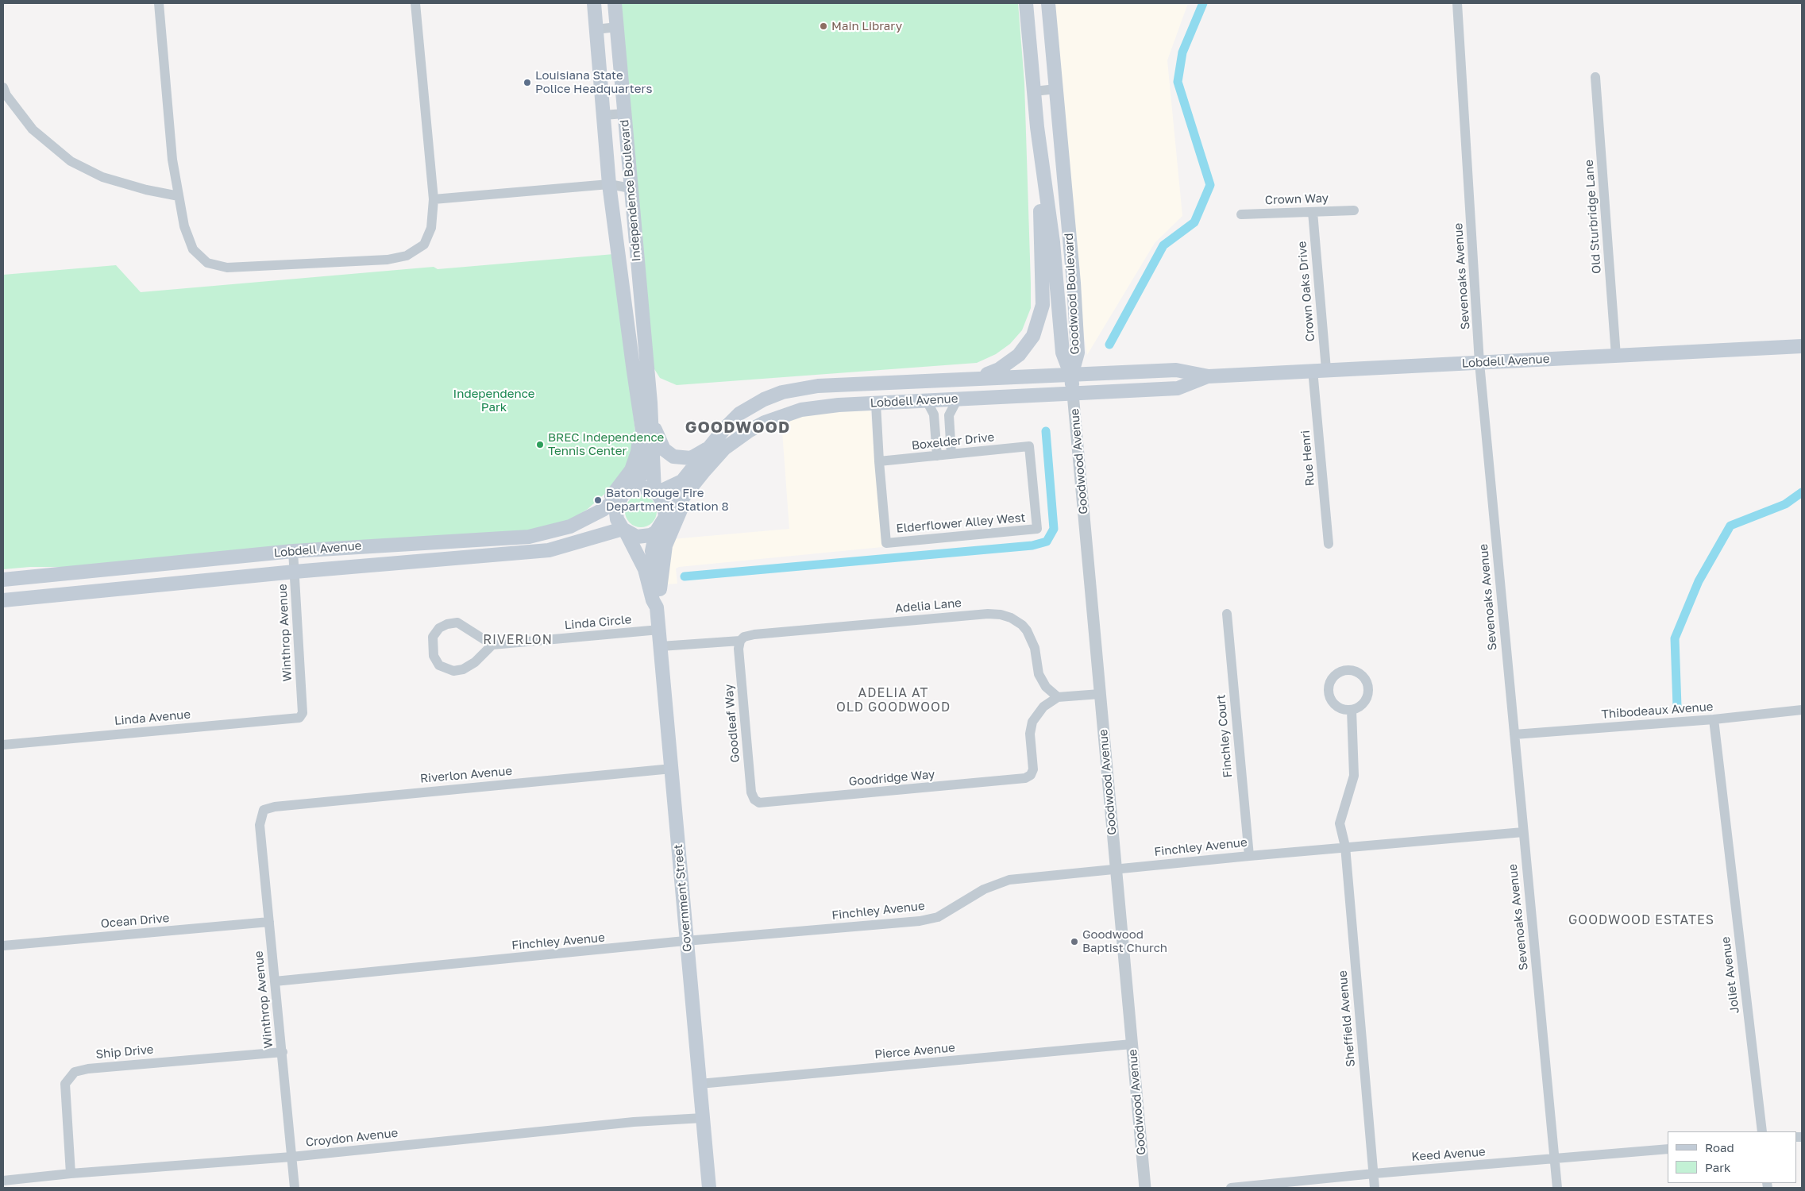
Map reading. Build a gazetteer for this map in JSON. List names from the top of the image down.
{
  "streets": {
    "main road": [
      "Independence Boulevard",
      "Goodwood Boulevard",
      "Lobdell Avenue",
      "Goodwood Avenue",
      "Government Street"
    ],
    "street": [
      "Crown Way",
      "Old Sturbridge Lane",
      "Sevenoaks Avenue",
      "Crown Oaks Drive",
      "Boxelder Drive",
      "Rue Henri",
      "Elderflower Alley West",
      "Adelia Lane",
      "Linda Circle",
      "Winthrop Avenue",
      "Thibodeaux Avenue",
      "Linda Avenue",
      "Goodleaf Way",
      "Finchley Court",
      "Riverlon Avenue",
      "Goodridge Way",
      "Finchley Avenue",
      "Ocean Drive",
      "Joliet Avenue",
      "Sheffield Avenue",
      "Pierce Avenue",
      "Ship Drive",
      "Croydon Avenue",
      "Keed Avenue"
    ]
  },
  "crossings": [
    ["Crown Way", "Crown Oaks Drive"],
    ["Old Sturbridge Lane", "Lobdell Avenue"],
    ["Sevenoaks Avenue", "Lobdell Avenue"],
    ["Sevenoaks Avenue", "Thibodeaux Avenue"],
    ["Sevenoaks Avenue", "Finchley Avenue"],
    ["Sevenoaks Avenue", "Keed Avenue"],
    ["Crown Oaks Drive", "Lobdell Avenue"],
    ["Crown Oaks Drive", "Rue Henri"],
    ["Goodwood Boulevard", "Lobdell Avenue"],
    ["Goodwood Boulevard", "Goodwood Avenue"],
    ["Lobdell Avenue", "Rue Henri"],
    ["Lobdell Avenue", "Goodwood Avenue"],
    ["Lobdell Avenue", "Winthrop Avenue"],
    ["Lobdell Avenue", "Government Street"],
    ["Boxelder Drive", "Elderflower Alley West"],
    ["Goodwood Avenue", "Finchley Avenue"],
    ["Goodwood Avenue", "Pierce Avenue"],
    ["Adelia Lane", "Goodleaf Way"],
    ["Adelia Lane", "Goodridge Way"],
    ["Adelia Lane", "Government Street"],
    ["Linda Circle", "Government Street"],
    ["Winthrop Avenue", "Linda Avenue"],
    ["Winthrop Avenue", "Riverlon Avenue"],
    ["Winthrop Avenue", "Finchley Avenue"],
    ["Winthrop Avenue", "Ocean Drive"],
    ["Winthrop Avenue", "Ship Drive"],
    ["Winthrop Avenue", "Croydon Avenue"],
    ["Thibodeaux Avenue", "Joliet Avenue"],
    ["Goodleaf Way", "Goodridge Way"],
    ["Finchley Court", "Finchley Avenue"],
    ["Riverlon Avenue", "Government Street"],
    ["Finchley Avenue", "Government Street"],
    ["Finchley Avenue", "Sheffield Avenue"],
    ["Government Street", "Pierce Avenue"],
    ["Government Street", "Croydon Avenue"],
    ["Sheffield Avenue", "Keed Avenue"],
    ["Ship Drive", "Croydon Avenue"]
  ],
  "districts": [
    "GOODWOOD",
    "RIVERLON",
    "ADELIA AT OLD GOODWOOD",
    "GOODWOOD ESTATES"
  ],
  "parks": ["Independence Park"],
  "places": [
    "Main Library",
    "Louisiana State Police Headquarters",
    "BREC Independence Tennis Center",
    "Baton Rouge Fire Department Station 8",
    "Goodwood Baptist Church"
  ],
  "legend": ["Road", "Park"]
}
